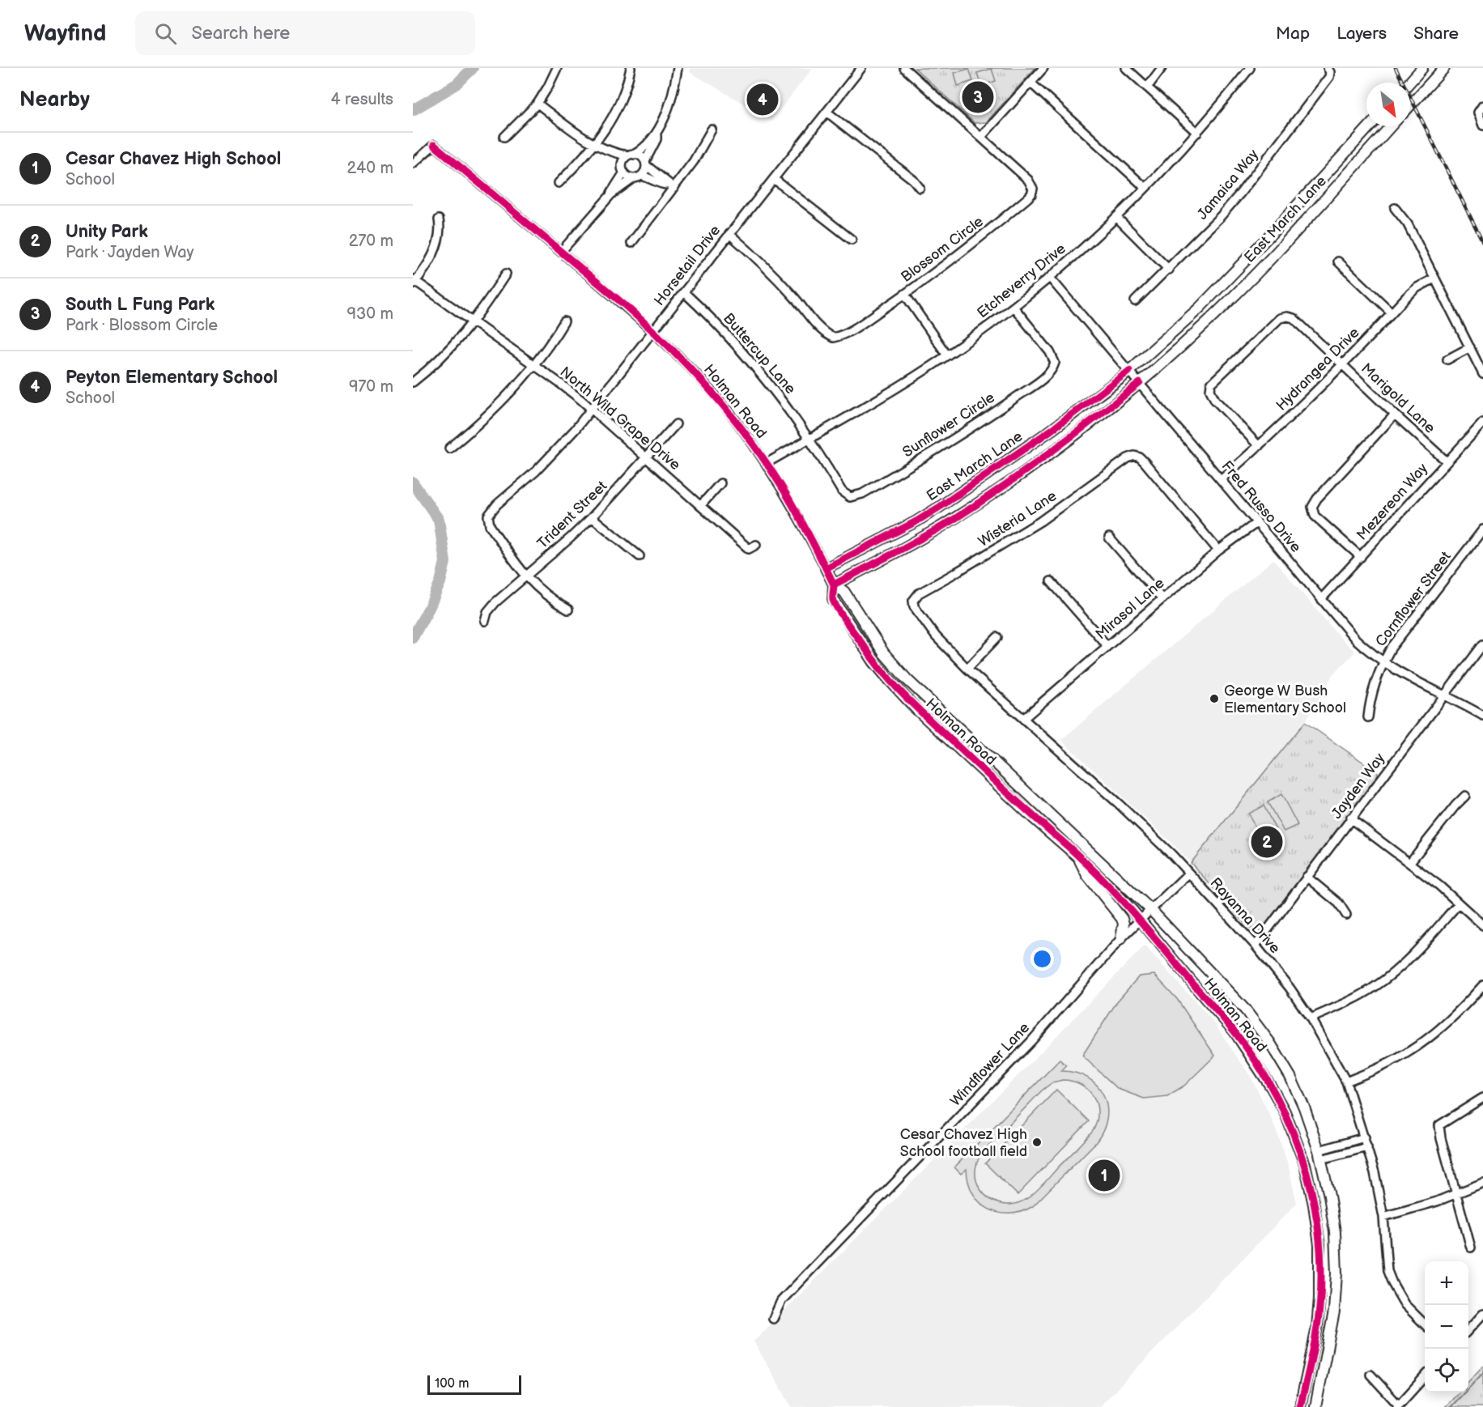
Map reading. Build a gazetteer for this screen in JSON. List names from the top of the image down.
{
  "streets": {
    "main road": ["East March Lane", "Holman Road"],
    "street": [
      "Jamaica Way",
      "Blossom Circle",
      "Horsetail Drive",
      "Etcheverry Drive",
      "Buttercup Lane",
      "Hydrangea Drive",
      "Marigold Lane",
      "North Wild Grape Drive",
      "Sunflower Circle",
      "Mezereon Way",
      "Fred Russo Drive",
      "Trident Street",
      "Wisteria Lane",
      "Cornflower Street",
      "Mirasol Lane",
      "Jayden Way",
      "Rayanna Drive",
      "Windflower Lane"
    ]
  },
  "crossings": [
    ["East March Lane", "Holman Road"],
    ["East March Lane", "Fred Russo Drive"],
    ["Blossom Circle", "Horsetail Drive"],
    ["Horsetail Drive", "Buttercup Lane"],
    ["Horsetail Drive", "Holman Road"],
    ["Horsetail Drive", "North Wild Grape Drive"],
    ["Horsetail Drive", "Trident Street"],
    ["Etcheverry Drive", "Buttercup Lane"],
    ["Etcheverry Drive", "Holman Road"],
    ["Etcheverry Drive", "Sunflower Circle"],
    ["Etcheverry Drive", "Fred Russo Drive"],
    ["Buttercup Lane", "Sunflower Circle"],
    ["Hydrangea Drive", "Marigold Lane"],
    ["Hydrangea Drive", "Fred Russo Drive"],
    ["Marigold Lane", "Mezereon Way"],
    ["Holman Road", "Windflower Lane"],
    ["North Wild Grape Drive", "Trident Street"],
    ["Mezereon Way", "Fred Russo Drive"],
    ["Fred Russo Drive", "Cornflower Street"],
    ["Fred Russo Drive", "Mirasol Lane"],
    ["Fred Russo Drive", "Jayden Way"],
    ["Wisteria Lane", "Mirasol Lane"],
    ["Wisteria Lane", "Rayanna Drive"],
    ["Mirasol Lane", "Rayanna Drive"],
    ["Jayden Way", "Rayanna Drive"],
    ["Rayanna Drive", "Windflower Lane"]
  ],
  "places": ["George W Bush Elementary School", "Cesar Chavez High School football field"],
  "scale_bar": "100 m",
  "north": "bottom right",
  "page": {
    "header": "Wayfind",
    "search": "Search here",
    "nav": ["Map", "Layers", "Share"],
    "heading": ["Nearby", "4 results"],
    "pins": [
      "3",
      "4",
      "2",
      "1"
    ],
    "list": [
      {
        "mark": "1",
        "name": "Cesar Chavez High School",
        "note": "School",
        "value": "240 m"
      },
      {
        "mark": "2",
        "name": "Unity Park",
        "note": "Park · Jayden Way",
        "value": "270 m"
      },
      {
        "mark": "3",
        "name": "South L Fung Park",
        "note": "Park · Blossom Circle",
        "value": "930 m"
      },
      {
        "mark": "4",
        "name": "Peyton Elementary School",
        "note": "School",
        "value": "970 m"
      }
    ],
    "map_buttons": ["+", "−"],
    "scale": "100 m"
  }
}
